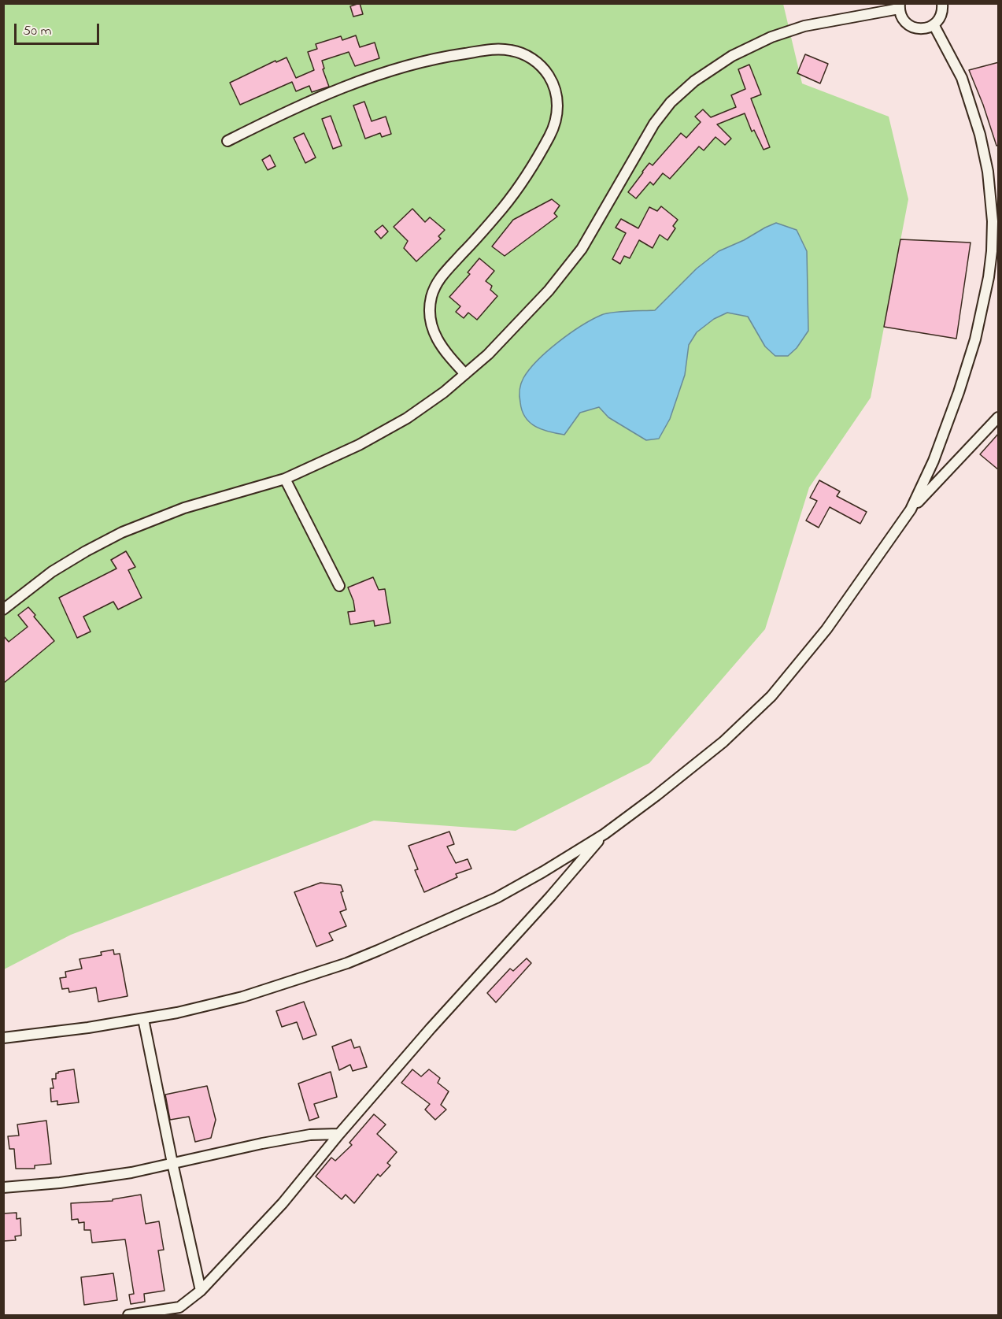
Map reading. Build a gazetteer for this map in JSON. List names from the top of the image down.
{
  "scale_bar": "50 m"
}
